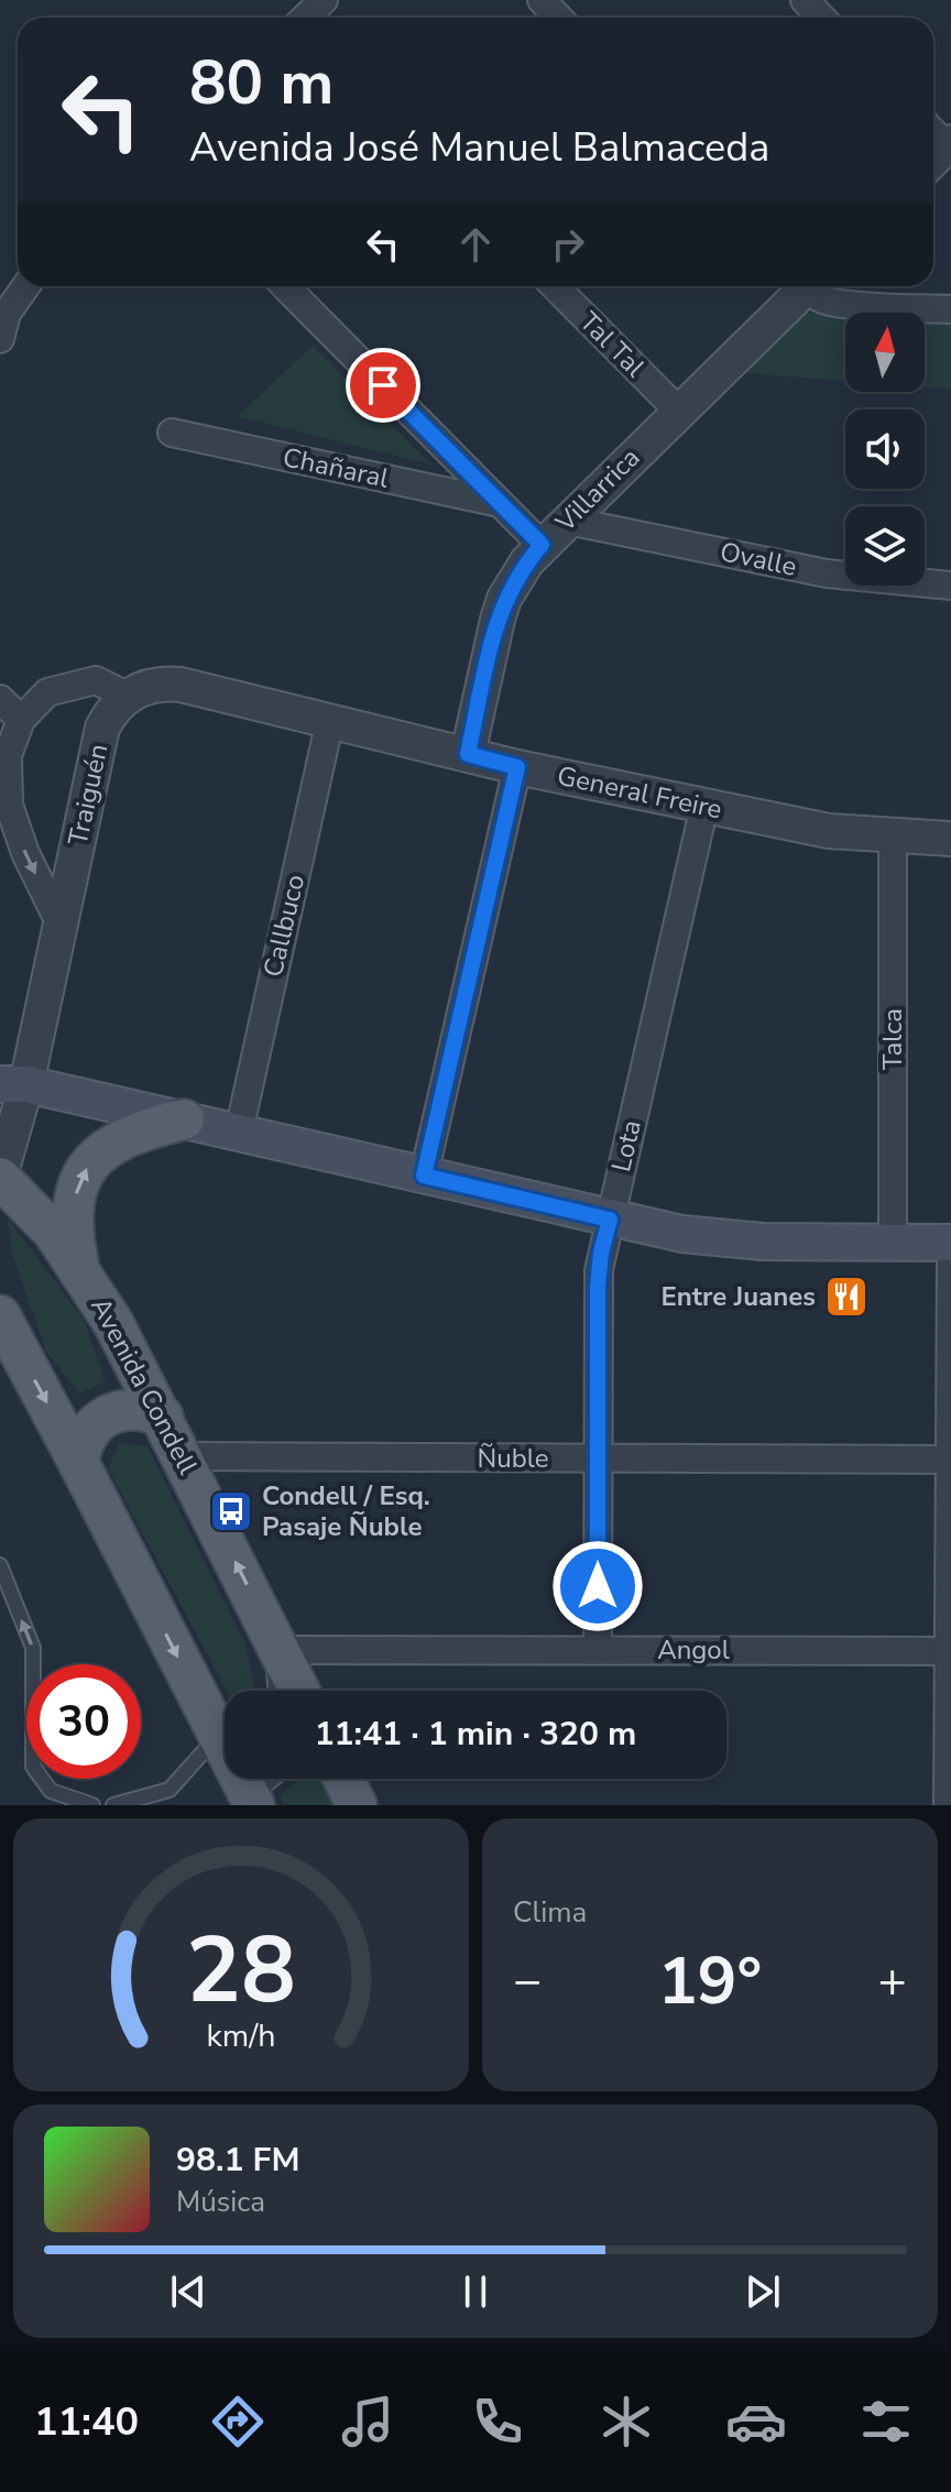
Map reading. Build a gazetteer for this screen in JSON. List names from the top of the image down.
{
  "streets": {
    "main road": ["Avenida Condell"],
    "street": [
      "Tal Tal",
      "Chañaral",
      "Villarrica",
      "Ovalle",
      "General Freire",
      "Traiguén",
      "Callbuco",
      "Talca",
      "Lota",
      "Ñuble",
      "Angol"
    ]
  },
  "crossings": [
    ["Tal Tal", "Villarrica"],
    ["Villarrica", "Ovalle"],
    ["Villarrica", "General Freire"],
    ["General Freire", "Traiguén"],
    ["General Freire", "Callbuco"],
    ["General Freire", "Talca"],
    ["General Freire", "Lota"],
    ["Traiguén", "Avenida Condell"],
    ["Lota", "Ñuble"],
    ["Lota", "Angol"],
    ["Avenida Condell", "Ñuble"],
    ["Avenida Condell", "Angol"]
  ],
  "places": {
    "restaurant": ["Entre Juanes"],
    "bus stop": ["Condell / Esq. Pasaje Ñuble"]
  },
  "north": "top",
  "page": {
    "turn": ["80 m", "Avenida José Manuel Balmaceda"],
    "limit": "30",
    "trip": "11:41 · 1 min · 320 m",
    "tile": "Clima",
    "heat": ["−", "19°", "+"],
    "song": ["98.1 FM", "Música"],
    "tabs": "11:40",
    "gauge": ["28", "km/h"]
  }
}
